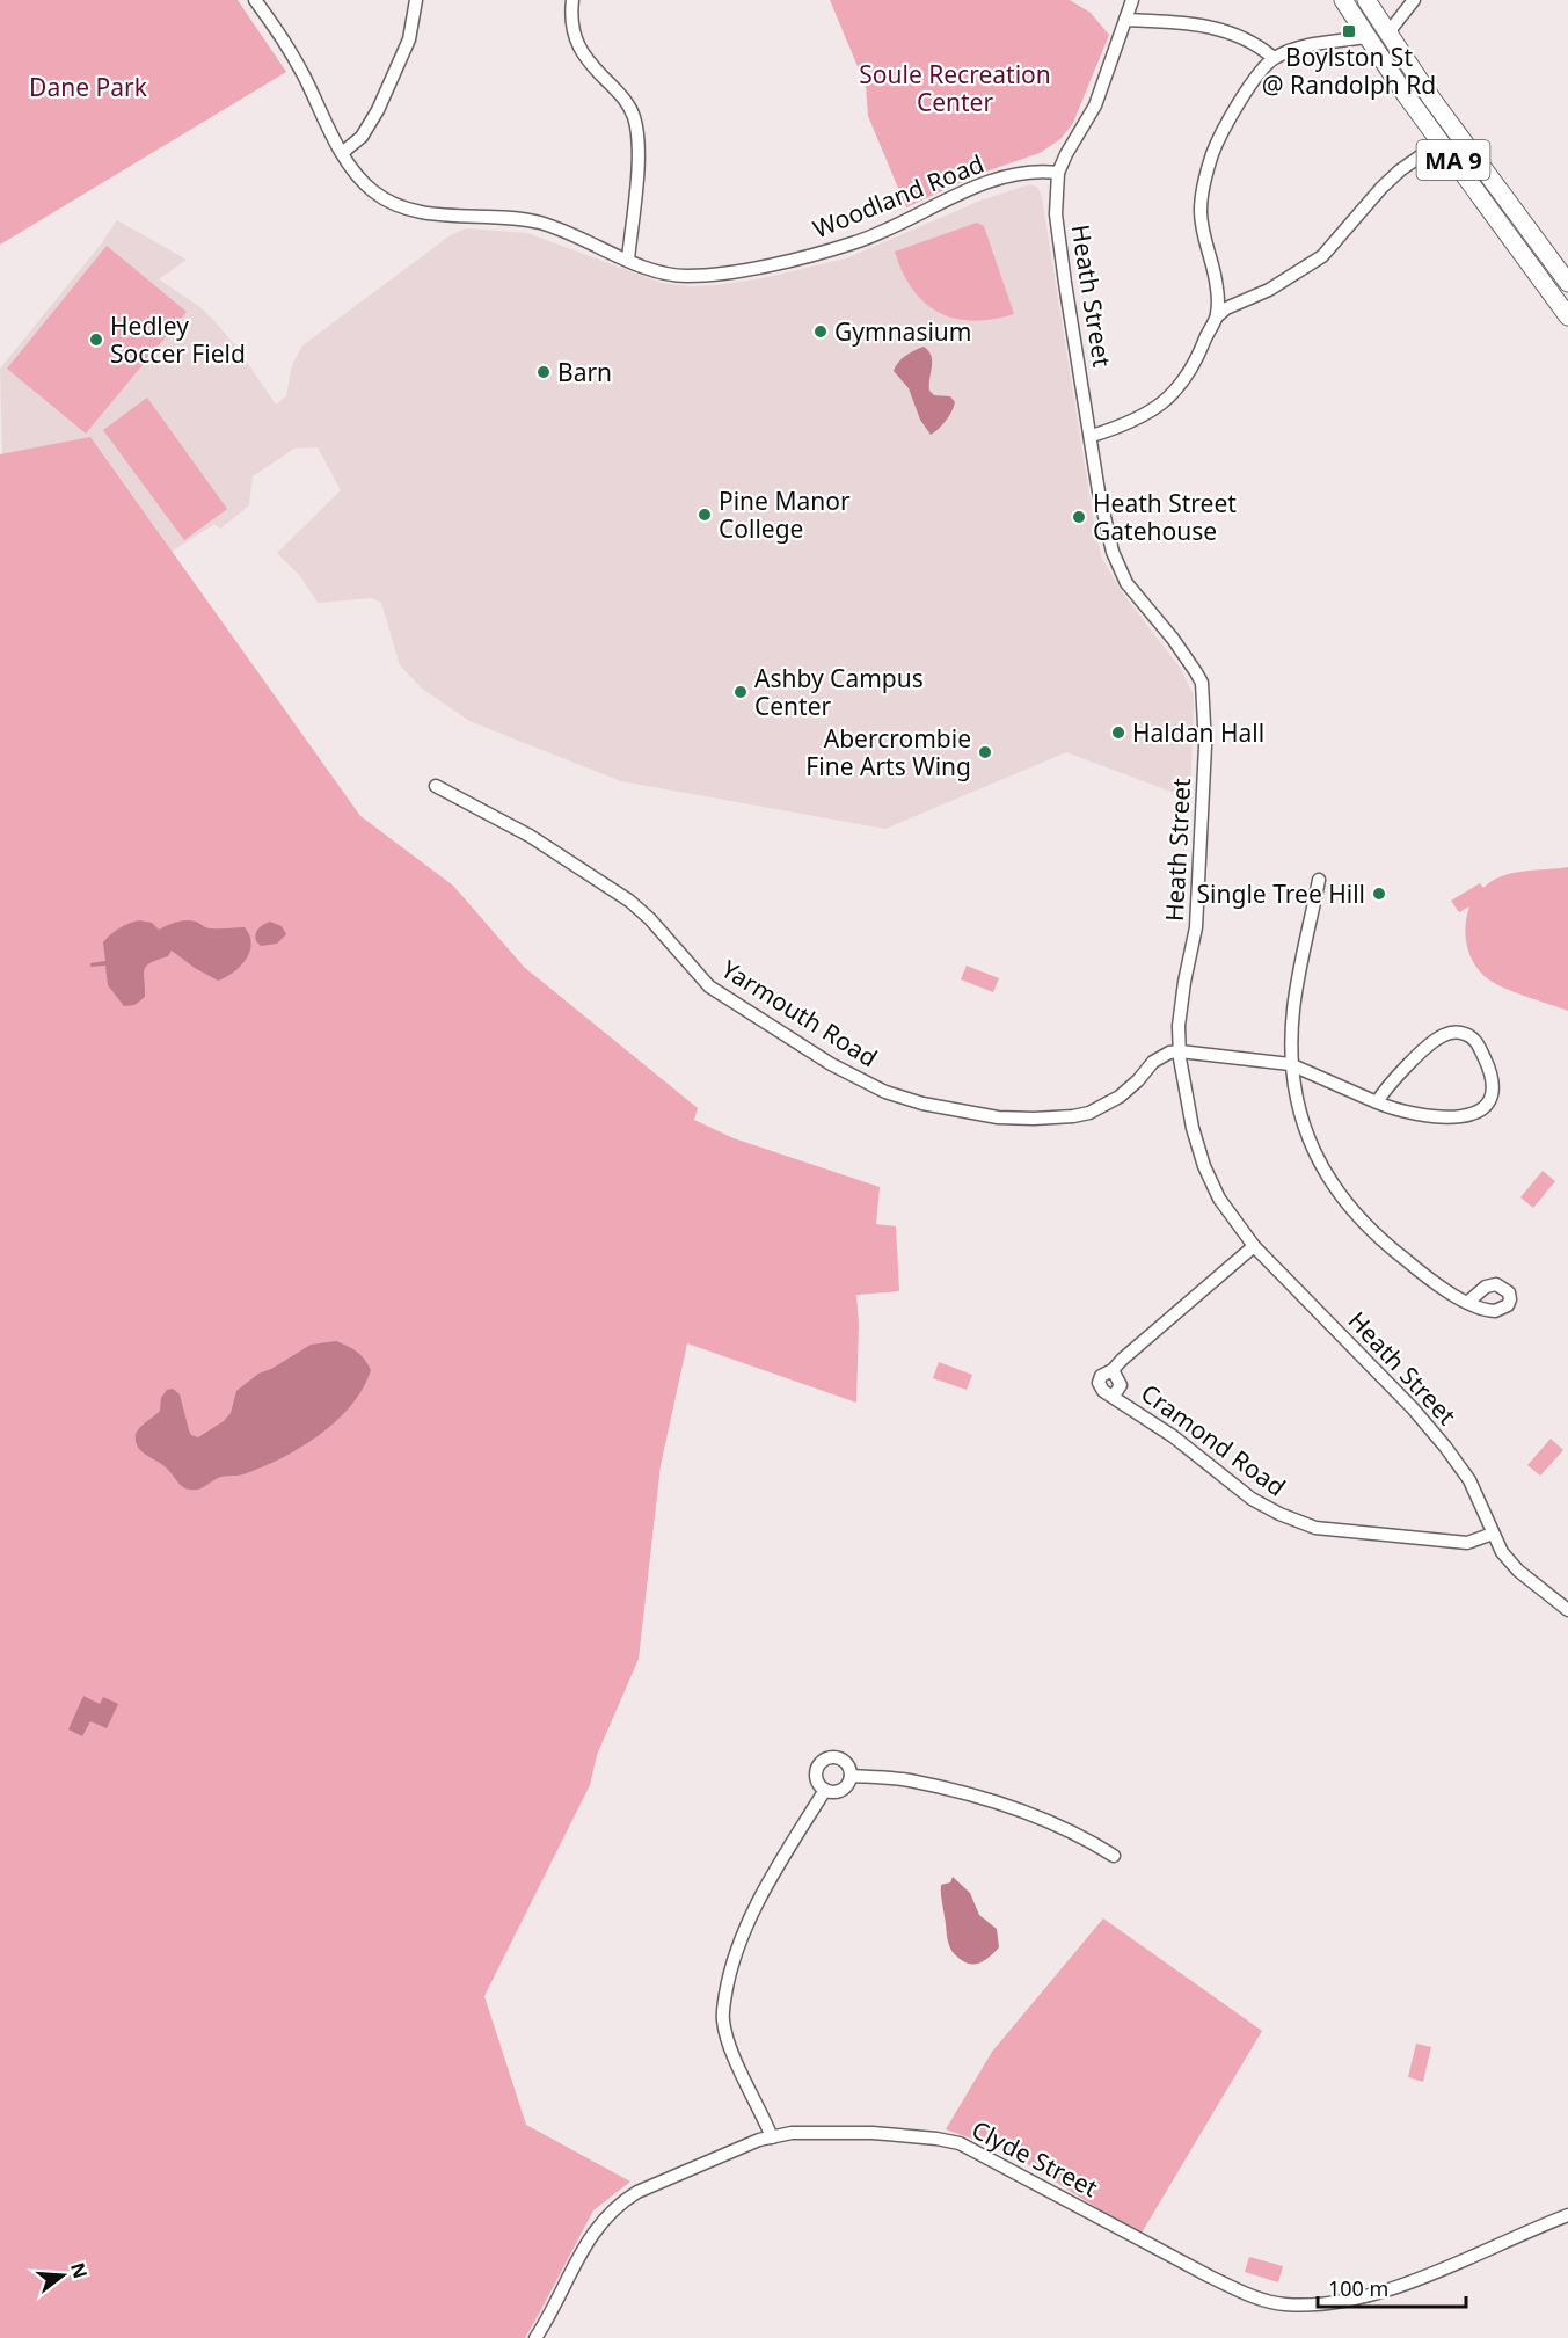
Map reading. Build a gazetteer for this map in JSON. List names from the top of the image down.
{
  "streets": {
    "highway": ["MA 9"],
    "street": [
      "Woodland Road",
      "Heath Street",
      "Yarmouth Road",
      "Cramond Road",
      "Clyde Street"
    ]
  },
  "crossings": [
    ["Woodland Road", "Heath Street"],
    ["Heath Street", "Yarmouth Road"],
    ["Heath Street", "Cramond Road"]
  ],
  "parks": ["Soule Recreation Center", "Dane Park"],
  "places": {
    "transit": ["Boylston St @ Randolph Rd"],
    "other": [
      "Gymnasium",
      "Hedley Soccer Field",
      "Barn",
      "Pine Manor College",
      "Heath Street Gatehouse",
      "Ashby Campus Center",
      "Haldan Hall",
      "Abercrombie Fine Arts Wing",
      "Single Tree Hill"
    ]
  },
  "scale_bar": "100 m",
  "north": "right"
}
